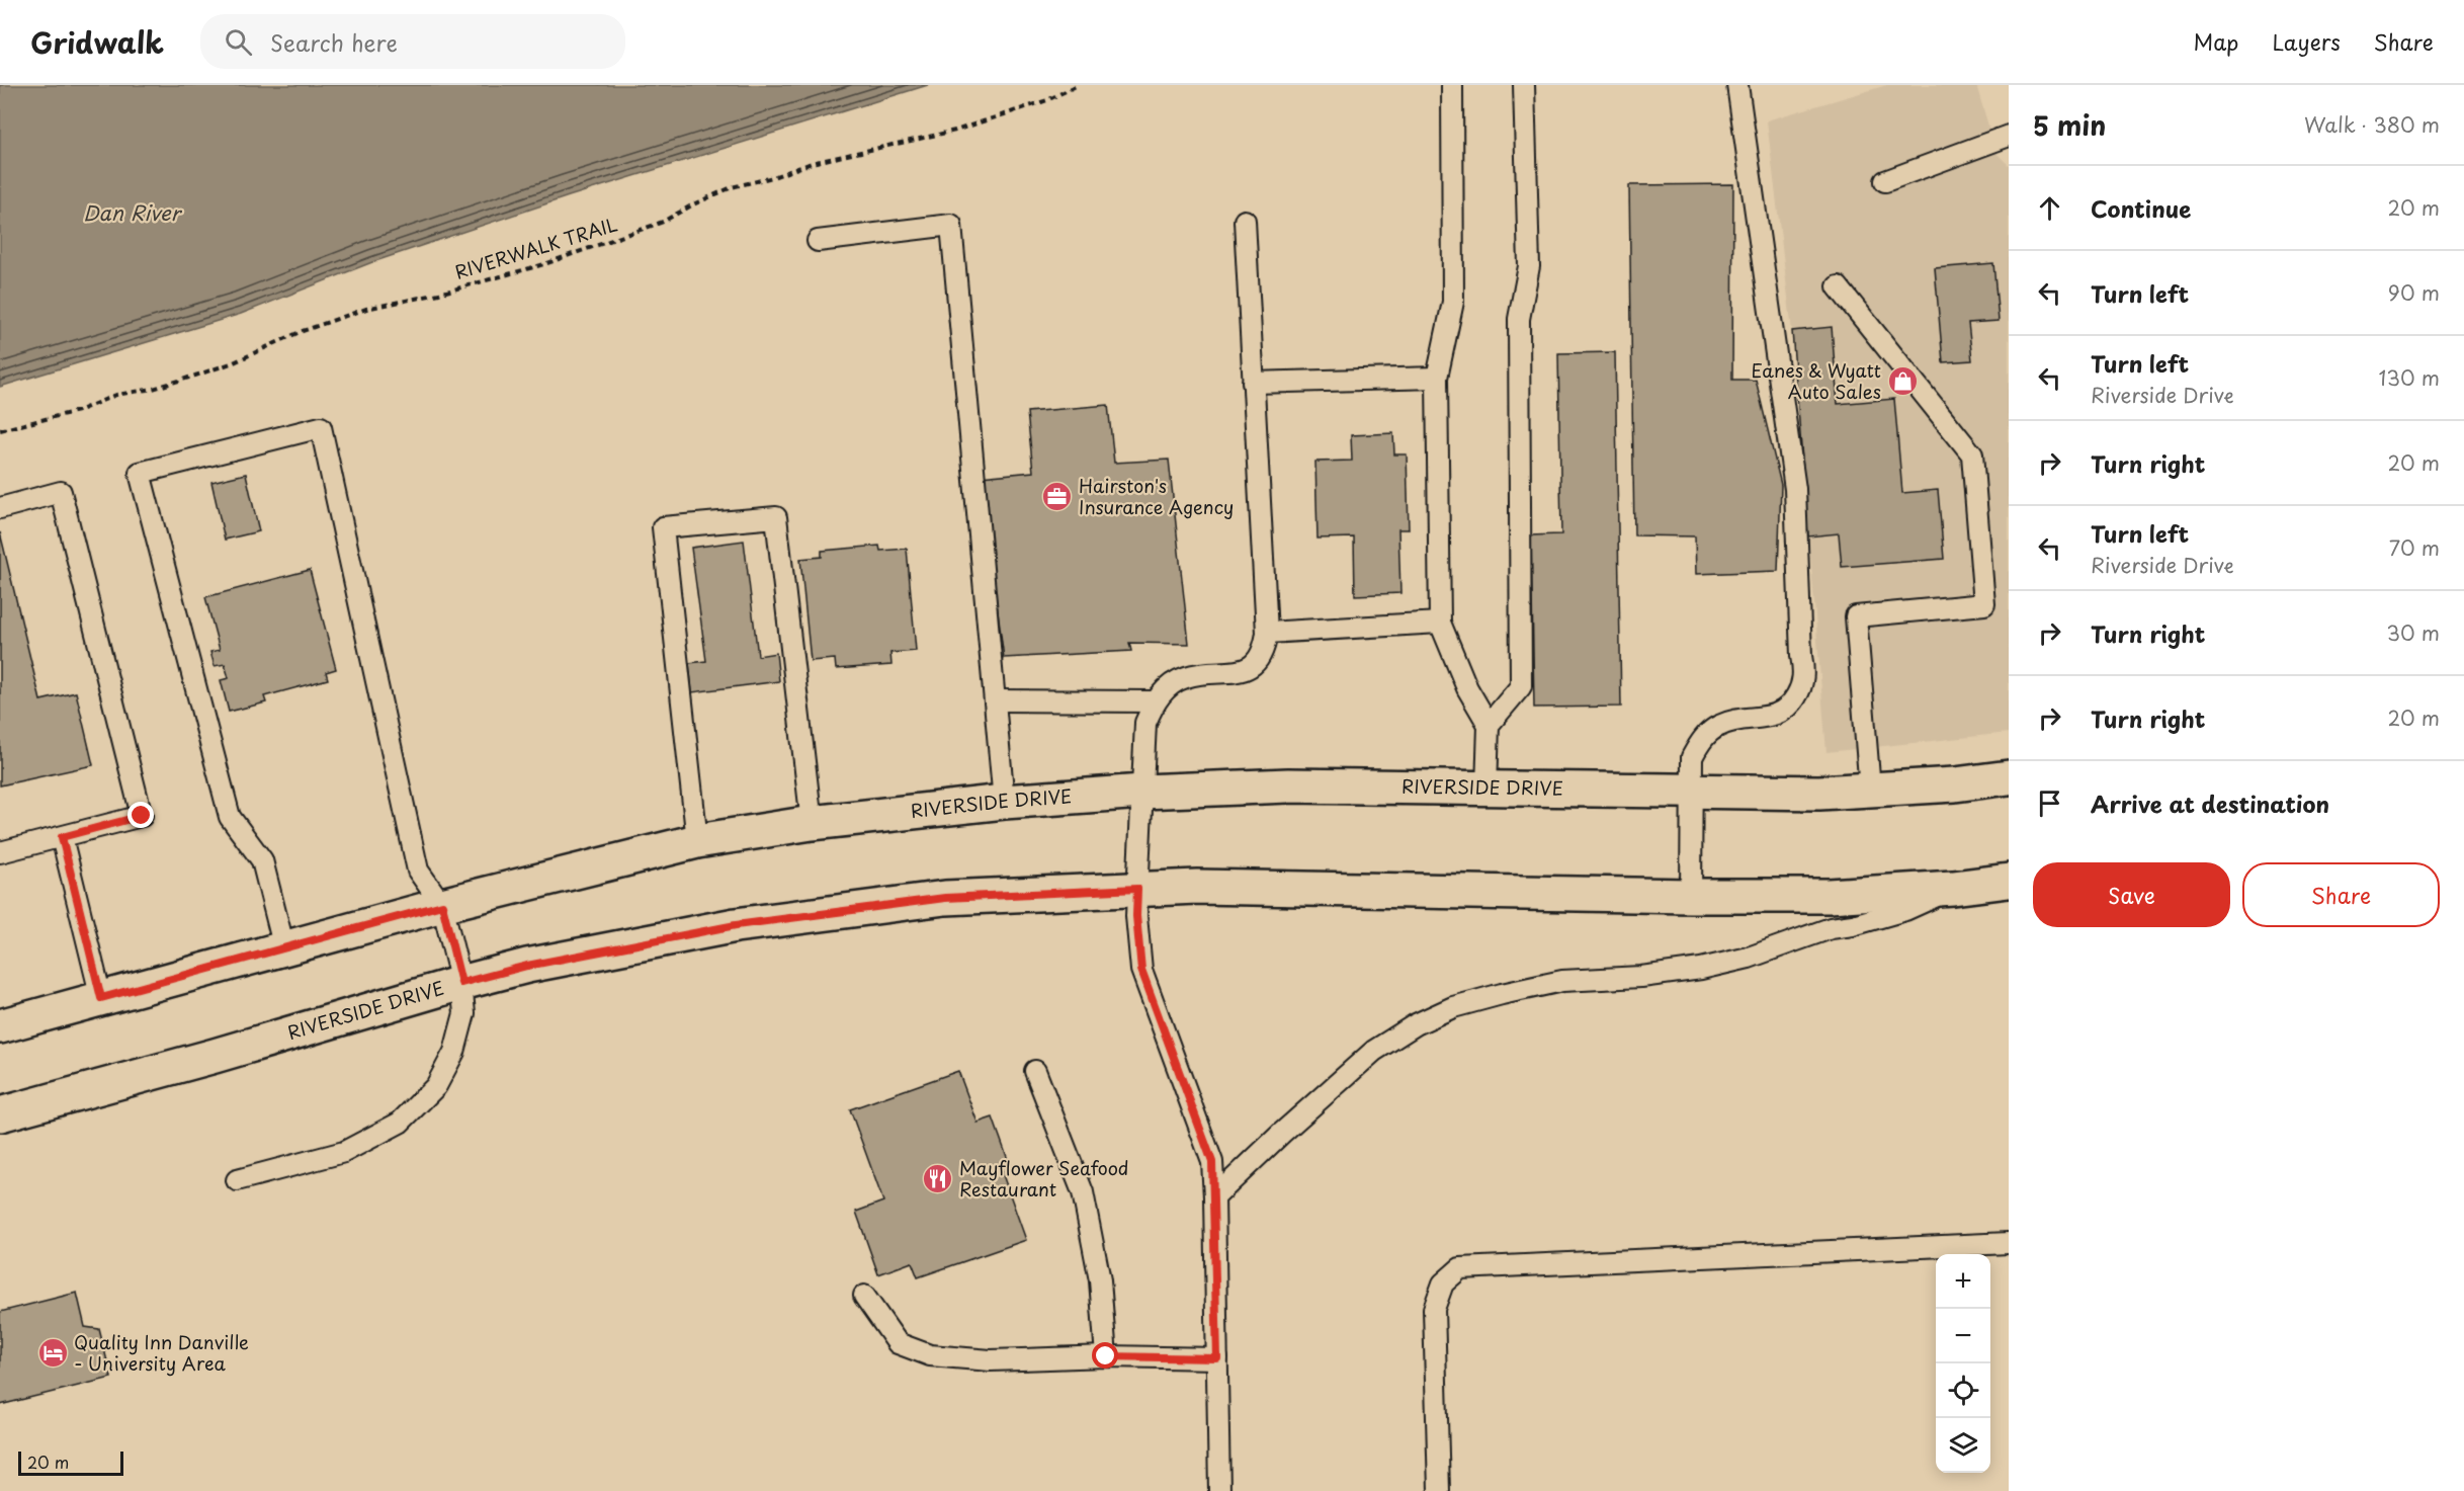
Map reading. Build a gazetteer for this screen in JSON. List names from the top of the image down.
{
  "streets": {
    "main road": ["RIVERSIDE DRIVE"],
    "path": ["RIVERWALK TRAIL"]
  },
  "water": ["Dan River"],
  "places": {
    "shop": ["Eanes & Wyatt Auto Sales"],
    "office": ["Hairston's Insurance Agency"],
    "restaurant": ["Mayflower Seafood Restaurant"],
    "hotel": ["Quality Inn Danville - University Area"]
  },
  "scale_bar": "20 m",
  "page": {
    "header": "Gridwalk",
    "search": "Search here",
    "nav": ["Map", "Layers", "Share"],
    "heading": ["5 min", "Walk · 380 m"],
    "list": [
      ["Continue", "20 m"],
      ["Turn left", "90 m"],
      ["Turn left", "Riverside Drive", "130 m"],
      ["Turn right", "20 m"],
      ["Turn left", "Riverside Drive", "70 m"],
      ["Turn right", "30 m"],
      ["Turn right", "20 m"],
      "Arrive at destination"
    ],
    "buttons": ["Save", "Share"],
    "map_buttons": ["+", "−"],
    "scale": "20 m"
  }
}
